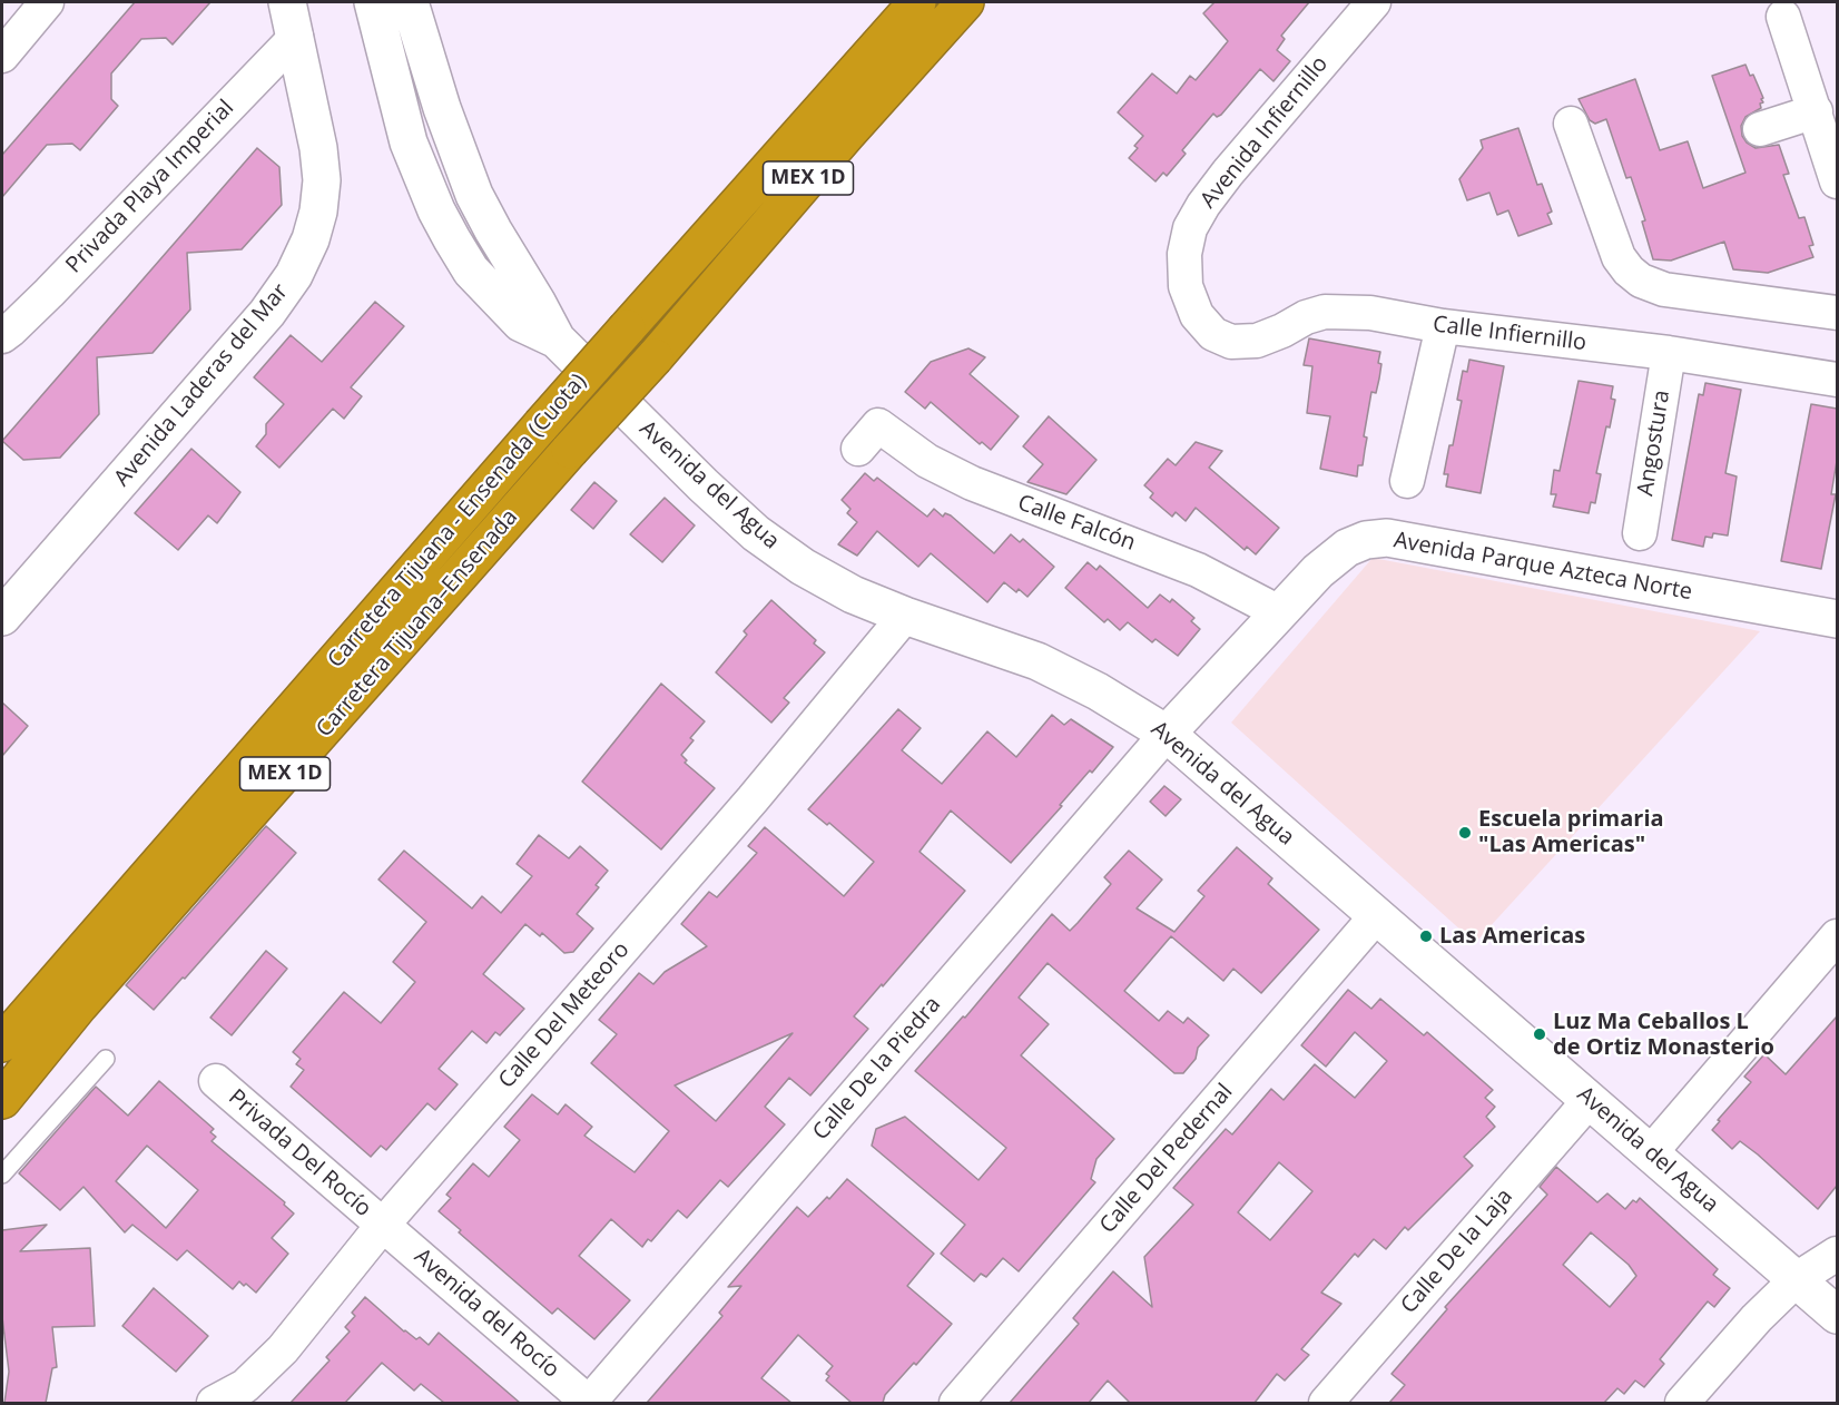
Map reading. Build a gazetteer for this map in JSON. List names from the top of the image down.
{
  "streets": {
    "highway": ["MEX 1D", "Carretera Tijuana - Ensenada (Cuota)", "Carretera Tijuana–Ensenada"],
    "main road": ["Avenida Laderas del Mar", "Avenida del Agua", "Avenida Parque Azteca Norte"],
    "street": [
      "Avenida Infiernillo",
      "Privada Playa Imperial",
      "Calle Infiernillo",
      "Angostura",
      "Calle Falcón",
      "Calle Del Meteoro",
      "Calle De la Piedra",
      "Privada Del Rocío",
      "Calle Del Pedernal",
      "Calle De la Laja",
      "Avenida del Rocío"
    ]
  },
  "crossings": [
    ["Avenida Infiernillo", "Calle Infiernillo"],
    ["Privada Playa Imperial", "Avenida Laderas del Mar"],
    ["Calle Infiernillo", "Angostura"],
    ["Avenida del Agua", "Avenida Parque Azteca Norte"],
    ["Avenida del Agua", "Calle Del Meteoro"],
    ["Avenida del Agua", "Calle De la Piedra"],
    ["Avenida del Agua", "Calle Del Pedernal"],
    ["Avenida del Agua", "Calle De la Laja"],
    ["Carretera Tijuana - Ensenada (Cuota)", "Carretera Tijuana–Ensenada"],
    ["Calle Falcón", "Avenida Parque Azteca Norte"],
    ["Avenida Parque Azteca Norte", "Calle De la Piedra"],
    ["Calle Del Meteoro", "Privada Del Rocío"],
    ["Calle Del Meteoro", "Avenida del Rocío"],
    ["Calle De la Piedra", "Avenida del Rocío"],
    ["Privada Del Rocío", "Avenida del Rocío"]
  ],
  "places": ["Escuela primaria \"Las Americas\"", "Las Americas", "Luz Ma Ceballos L de Ortiz Monasterio"]
}
